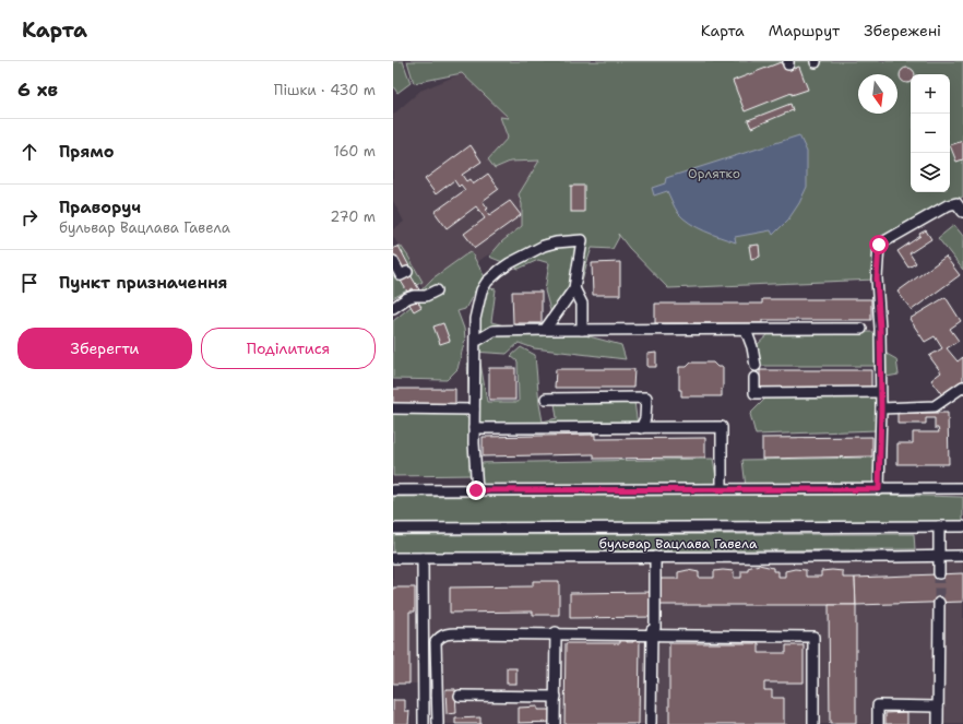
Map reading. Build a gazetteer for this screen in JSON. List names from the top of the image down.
{
  "streets": {
    "street": ["бульвар Вацлава Гавела"]
  },
  "parks": ["Орлятко"],
  "north": "bottom",
  "page": {
    "header": "Карта",
    "nav": ["Карта", "Маршрут", "Збережені"],
    "heading": ["6 хв", "Пішки · 430 m"],
    "map_buttons": ["+", "−"],
    "list": [
      ["Прямо", "160 m"],
      ["Праворуч", "бульвар Вацлава Гавела", "270 m"],
      "Пункт призначення"
    ],
    "buttons": ["Зберегти", "Поділитися"]
  }
}
